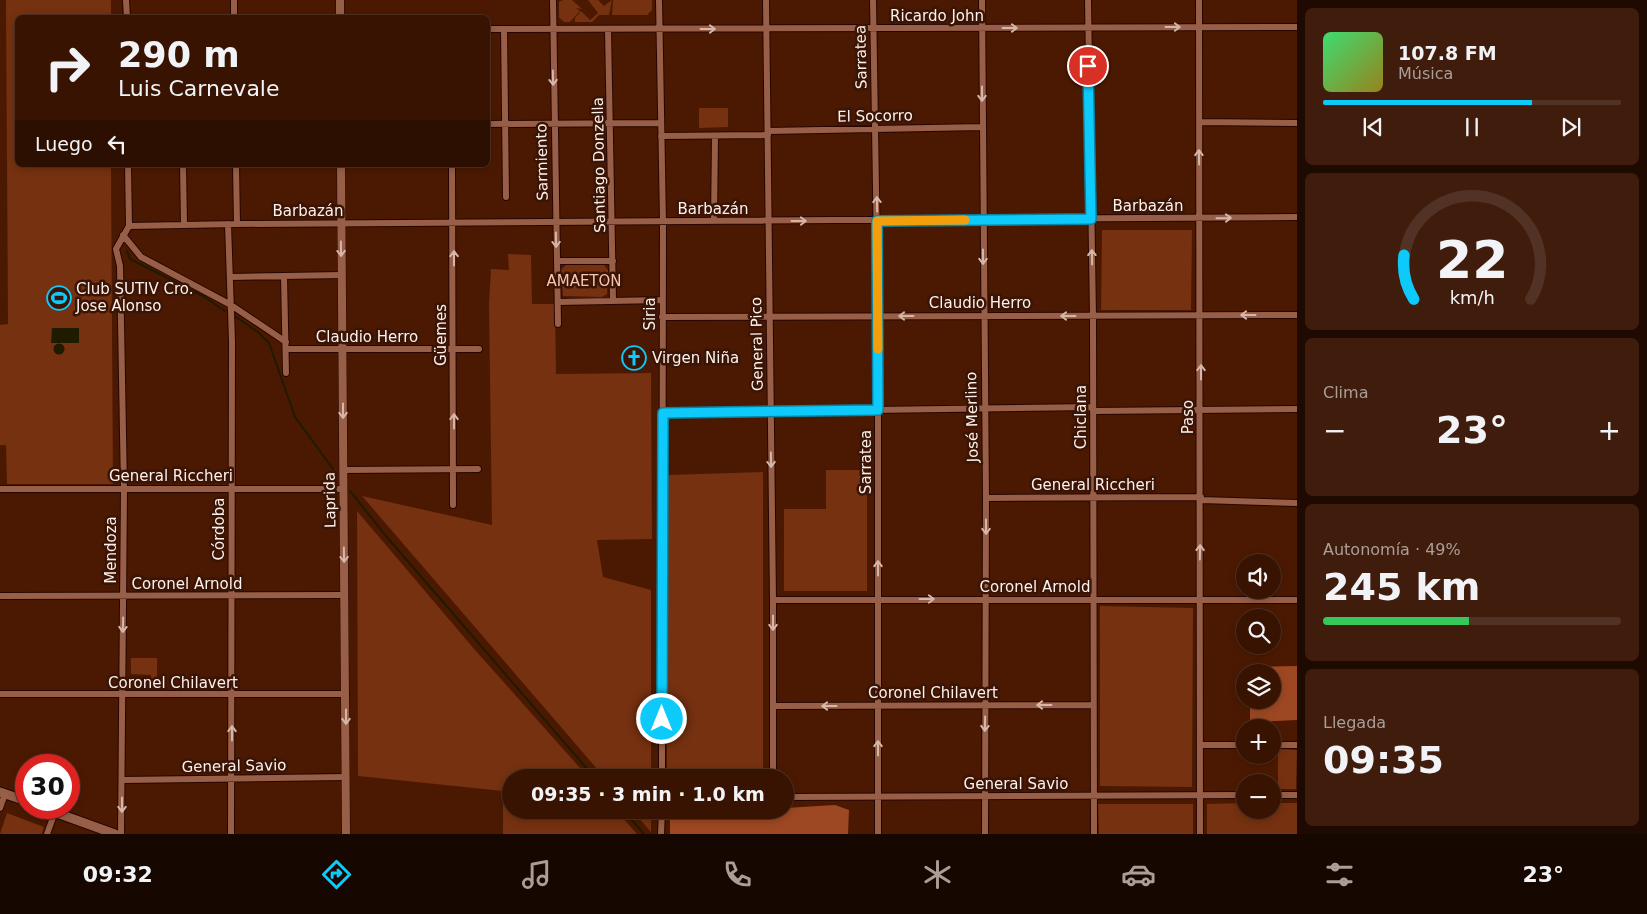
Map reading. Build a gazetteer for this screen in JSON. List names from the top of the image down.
{
  "streets": {
    "street": [
      "Ricardo John",
      "Sarratea",
      "El Socorro",
      "Sarmiento",
      "Santiago Donzella",
      "Barbazán",
      "Claudio Herro",
      "Siria",
      "Güemes",
      "General Pico",
      "José Merlino",
      "Chiclana",
      "Paso",
      "General Riccheri",
      "Laprida",
      "Córdoba",
      "Mendoza",
      "Coronel Arnold",
      "Coronel Chilavert",
      "General Savio"
    ]
  },
  "crossings": [
    ["Ricardo John", "Sarratea"],
    ["Ricardo John", "Sarmiento"],
    ["Ricardo John", "Santiago Donzella"],
    ["Ricardo John", "Siria"],
    ["Ricardo John", "General Pico"],
    ["Ricardo John", "José Merlino"],
    ["Ricardo John", "Chiclana"],
    ["Ricardo John", "Paso"],
    ["Sarratea", "El Socorro"],
    ["Sarratea", "Barbazán"],
    ["Sarratea", "Claudio Herro"],
    ["Sarratea", "Coronel Arnold"],
    ["Sarratea", "Coronel Chilavert"],
    ["Sarratea", "General Savio"],
    ["El Socorro", "Siria"],
    ["El Socorro", "General Pico"],
    ["El Socorro", "José Merlino"],
    ["Sarmiento", "Barbazán"],
    ["Santiago Donzella", "Barbazán"],
    ["Barbazán", "Siria"],
    ["Barbazán", "Güemes"],
    ["Barbazán", "General Pico"],
    ["Barbazán", "José Merlino"],
    ["Barbazán", "Chiclana"],
    ["Barbazán", "Paso"],
    ["Barbazán", "Laprida"],
    ["Barbazán", "Córdoba"],
    ["Barbazán", "Mendoza"],
    ["Claudio Herro", "Siria"],
    ["Claudio Herro", "Güemes"],
    ["Claudio Herro", "General Pico"],
    ["Claudio Herro", "José Merlino"],
    ["Claudio Herro", "Chiclana"],
    ["Claudio Herro", "Paso"],
    ["Claudio Herro", "Laprida"],
    ["General Pico", "Coronel Arnold"],
    ["General Pico", "Coronel Chilavert"],
    ["José Merlino", "General Riccheri"],
    ["José Merlino", "Coronel Arnold"],
    ["José Merlino", "Coronel Chilavert"],
    ["José Merlino", "General Savio"],
    ["Chiclana", "General Riccheri"],
    ["Chiclana", "Coronel Arnold"],
    ["Chiclana", "Coronel Chilavert"],
    ["Chiclana", "General Savio"],
    ["Paso", "General Riccheri"],
    ["Paso", "Coronel Arnold"],
    ["Paso", "General Savio"],
    ["General Riccheri", "Laprida"],
    ["General Riccheri", "Córdoba"],
    ["General Riccheri", "Mendoza"],
    ["Laprida", "Coronel Arnold"],
    ["Laprida", "Coronel Chilavert"],
    ["Laprida", "General Savio"],
    ["Córdoba", "Coronel Arnold"],
    ["Córdoba", "Coronel Chilavert"],
    ["Córdoba", "General Savio"],
    ["Mendoza", "Coronel Arnold"],
    ["Mendoza", "Coronel Chilavert"],
    ["Mendoza", "General Savio"]
  ],
  "one_way": [
    "Ricardo John",
    "Sarratea",
    "Claudio Herro",
    "Güemes",
    "General Pico",
    "José Merlino",
    "Paso",
    "Laprida"
  ],
  "parks": ["AMAETON"],
  "places": {
    "sports": ["Club SUTIV Cro. Jose Alonso"],
    "church": ["Virgen Niña"]
  },
  "page": {
    "turn": ["290 m", "Luis Carnevale"],
    "song": ["107.8 FM", "Música"],
    "then": "Luego",
    "tile": [
      "Clima",
      ["Autonomía · 49%", "245 km"],
      ["Llegada", "09:35"]
    ],
    "heat": ["−", "23°", "+"],
    "map_buttons": ["+", "−"],
    "limit": "30",
    "trip": "09:35 · 3 min · 1.0 km",
    "tabs": ["09:32", "23°"],
    "gauge": ["22", "km/h"]
  }
}
